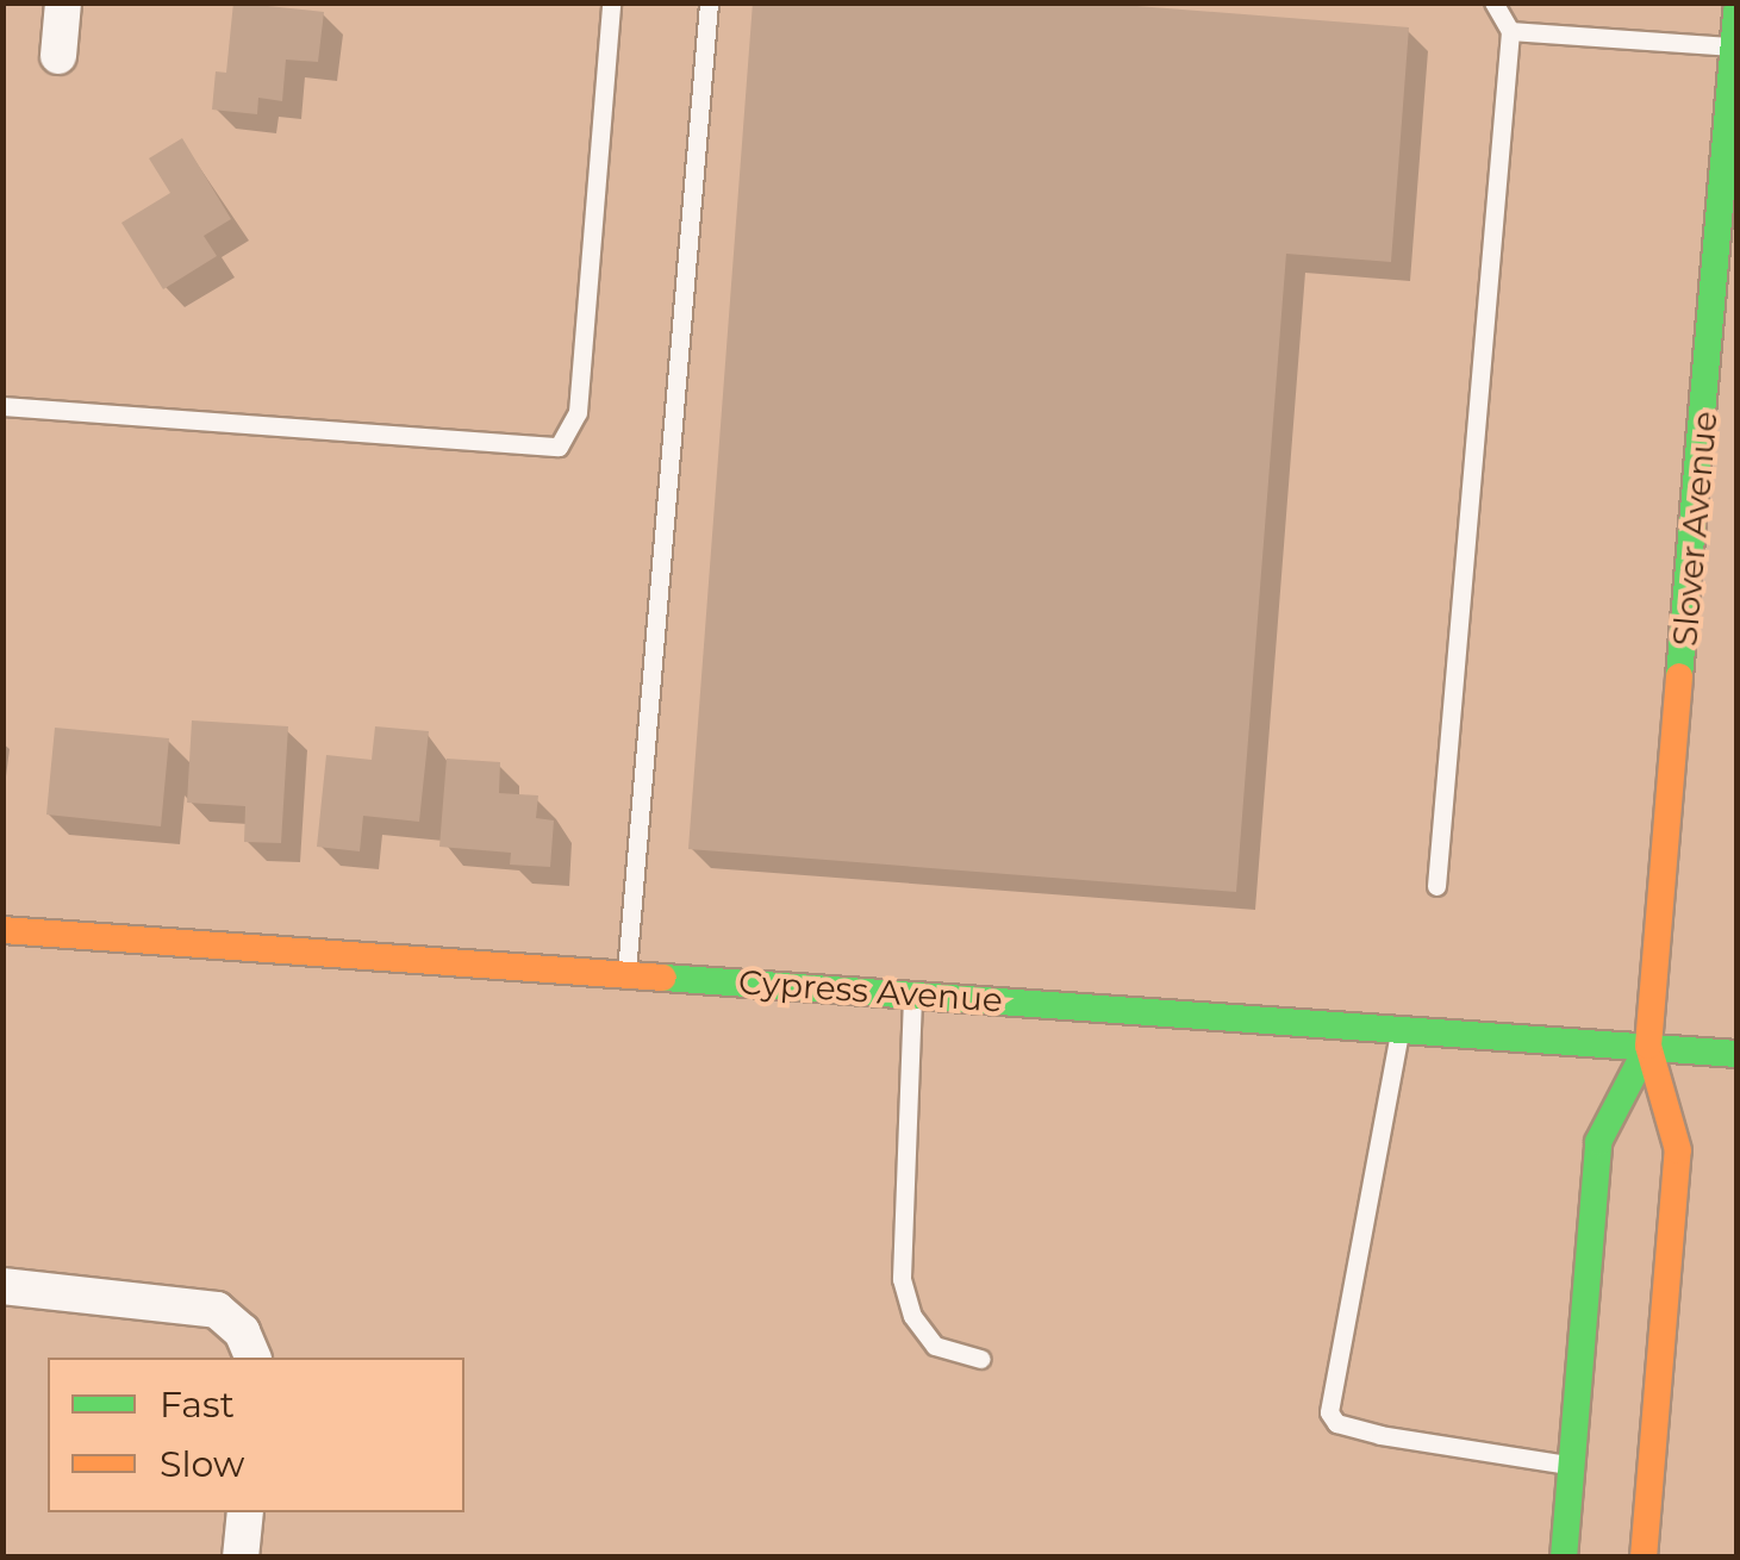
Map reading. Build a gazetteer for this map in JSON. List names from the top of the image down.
{
  "streets": {
    "main road": ["Slover Avenue", "Cypress Avenue"]
  },
  "crossings": [
    ["Slover Avenue", "Cypress Avenue"]
  ],
  "legend": ["Fast", "Slow"]
}
